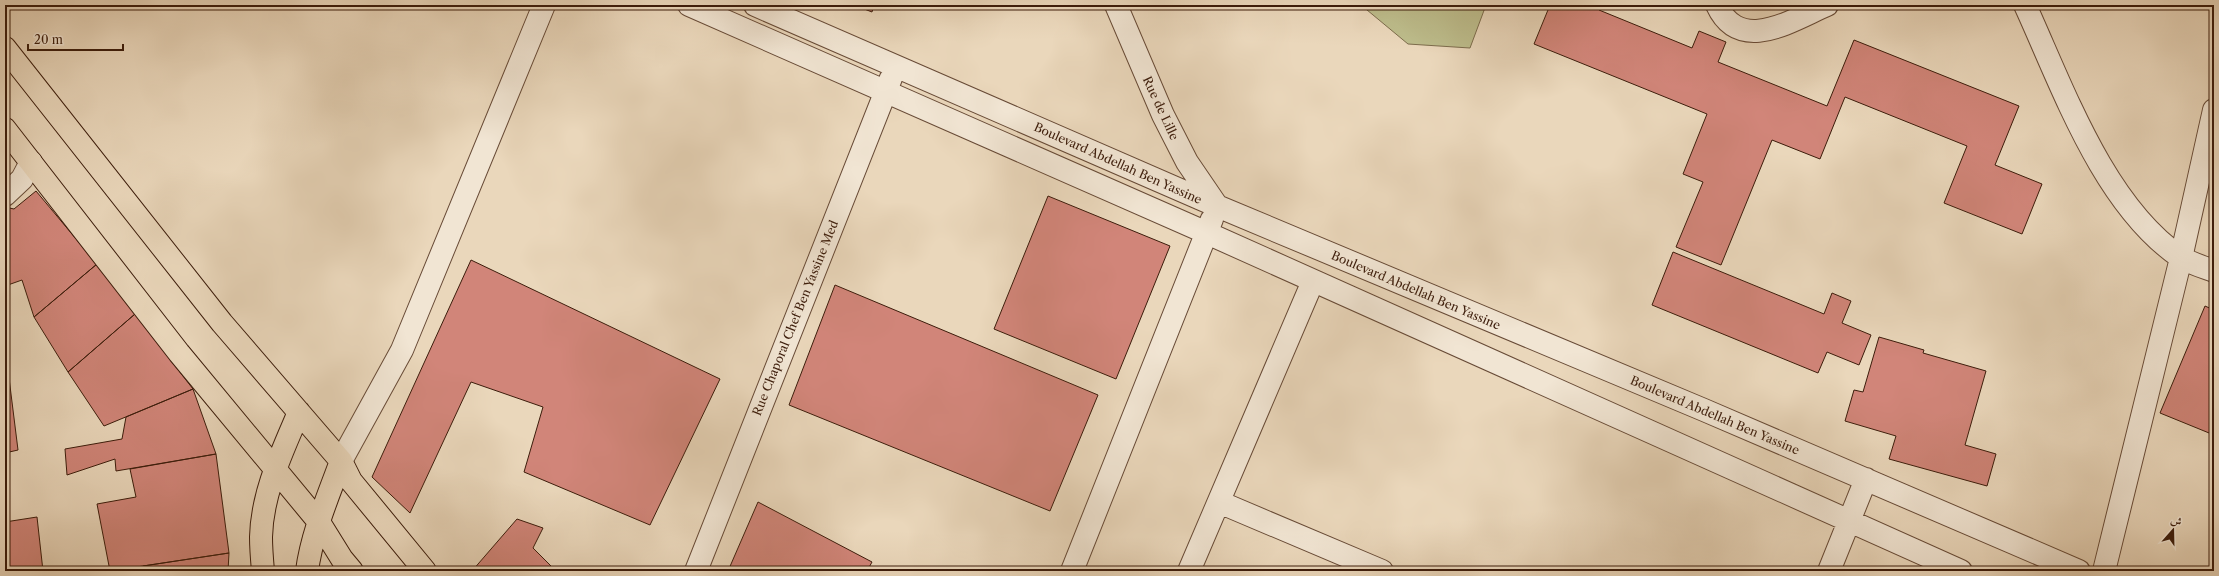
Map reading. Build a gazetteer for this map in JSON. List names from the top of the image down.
{
  "streets": {
    "street": ["Rue de Lille", "Boulevard Abdellah Ben Yassine", "Rue Chaporal Chef Ben Yassine Med"]
  },
  "crossings": [
    ["Rue de Lille", "Boulevard Abdellah Ben Yassine"],
    ["Boulevard Abdellah Ben Yassine", "Rue Chaporal Chef Ben Yassine Med"]
  ],
  "scale_bar": "20 m",
  "north": "top"
}
